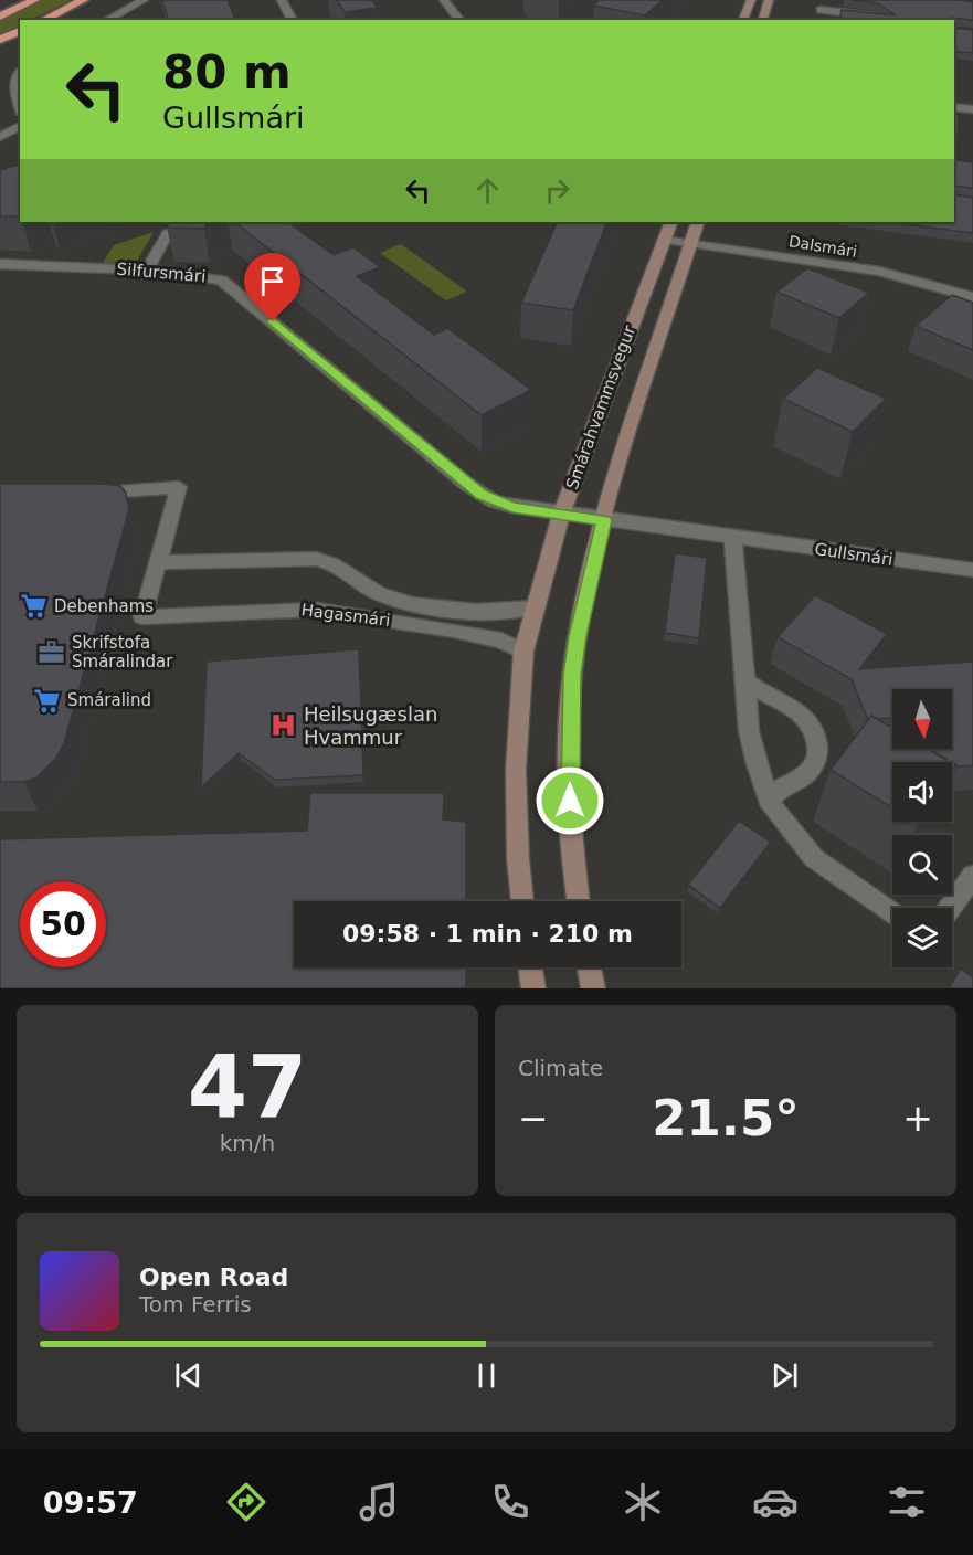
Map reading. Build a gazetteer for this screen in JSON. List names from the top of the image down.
{
  "streets": {
    "main road": ["Smárahvammsvegur"],
    "street": [
      "Dalsmári",
      "Silfursmári",
      "Gullsmári",
      "Hagasmári"
    ]
  },
  "crossings": [
    ["Dalsmári", "Smárahvammsvegur"],
    ["Silfursmári", "Smárahvammsvegur"],
    ["Silfursmári", "Gullsmári"],
    ["Smárahvammsvegur", "Gullsmári"],
    ["Smárahvammsvegur", "Hagasmári"]
  ],
  "places": {
    "supermarket": ["Debenhams", "Smáralind"],
    "office": ["Skrifstofa Smáralindar"],
    "hospital": ["Heilsugæslan Hvammur"]
  },
  "north": "bottom",
  "page": {
    "turn": ["80 m", "Gullsmári"],
    "limit": "50",
    "trip": "09:58 · 1 min · 210 m",
    "tile": [
      ["47", "km/h"],
      "Climate"
    ],
    "heat": ["−", "21.5°", "+"],
    "song": ["Open Road", "Tom Ferris"],
    "tabs": "09:57"
  }
}
